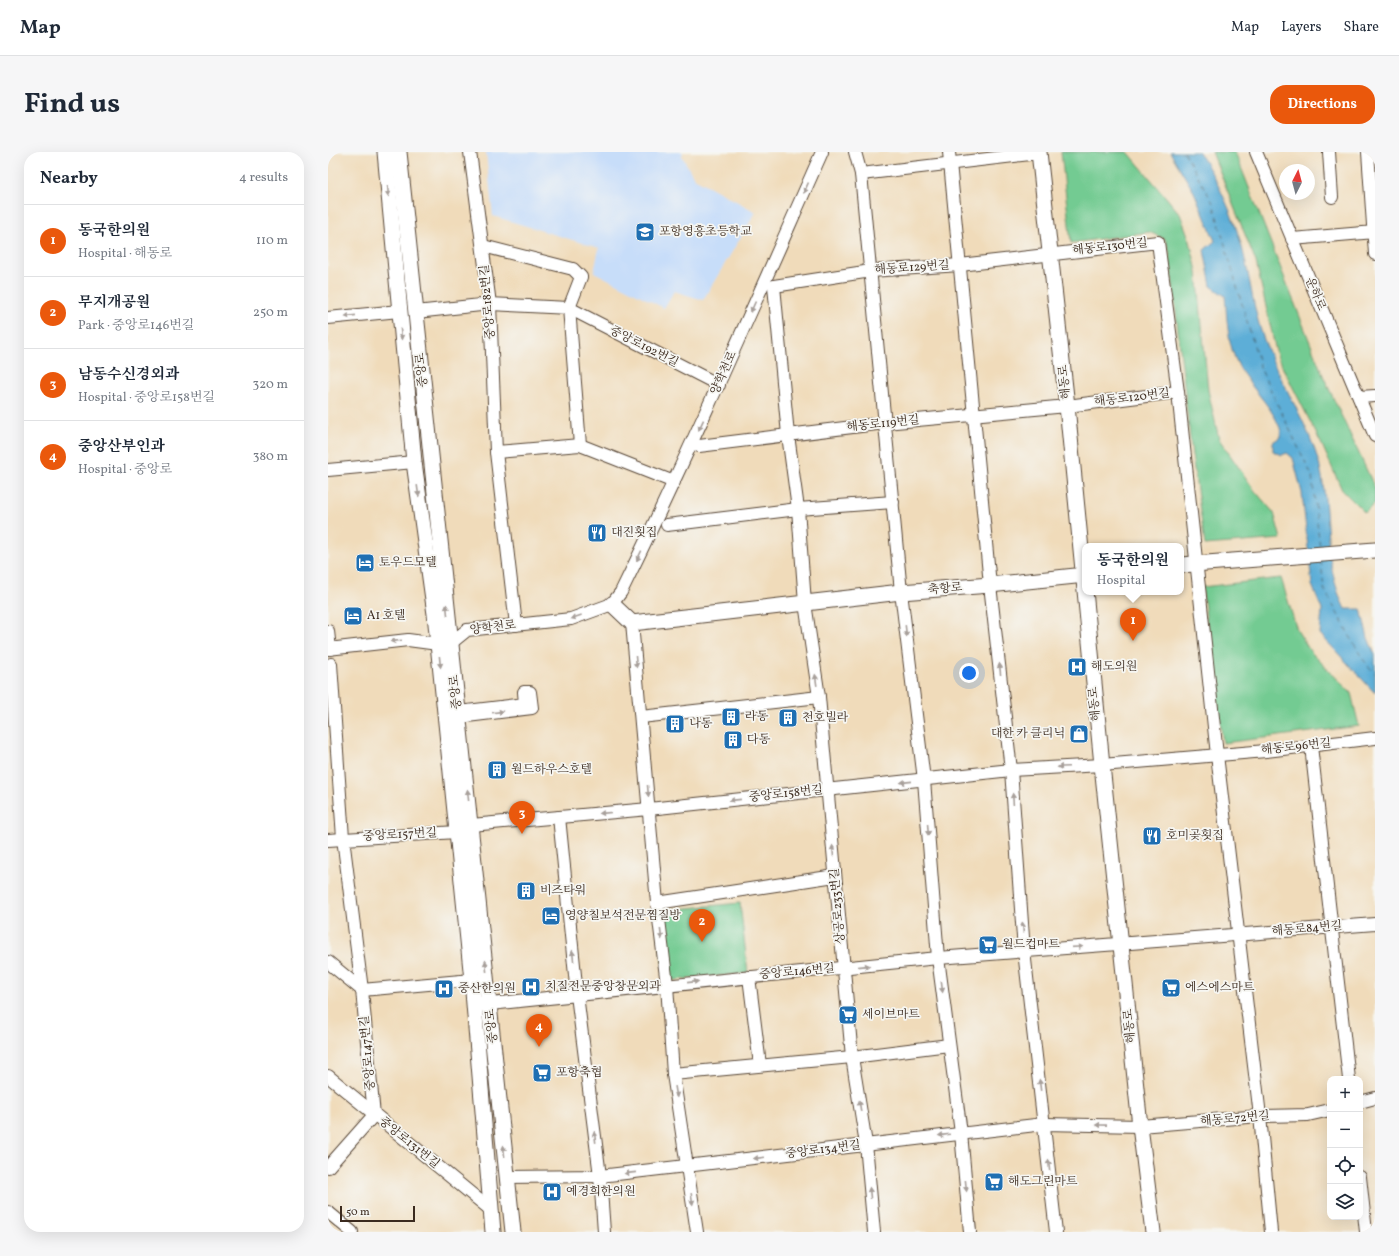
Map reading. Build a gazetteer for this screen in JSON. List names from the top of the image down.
{
  "streets": {
    "main road": ["중앙로", "해동로", "축항로"],
    "street": [
      "해동로130번길",
      "해동로129번길",
      "운하로",
      "중앙로182번길",
      "중앙로192번길",
      "양학천로",
      "해동로120번길",
      "해동로119번길",
      "해동로96번길",
      "중앙로158번길",
      "중앙로157번길",
      "상공로233번길",
      "해동로84번길",
      "중앙로146번길",
      "중앙로147번길",
      "해동로72번길",
      "중앙로131번길",
      "중앙로134번길"
    ]
  },
  "crossings": [
    ["해동로130번길", "해동로129번길"],
    ["해동로130번길", "해동로"],
    ["해동로130번길", "해동로120번길"],
    ["해동로129번길", "해동로"],
    ["해동로129번길", "해동로119번길"],
    ["중앙로182번길", "중앙로192번길"],
    ["중앙로182번길", "양학천로"],
    ["중앙로192번길", "중앙로"],
    ["중앙로192번길", "양학천로"],
    ["중앙로", "양학천로"],
    ["중앙로", "중앙로158번길"],
    ["중앙로", "중앙로157번길"],
    ["중앙로", "중앙로146번길"],
    ["중앙로", "중앙로131번길"],
    ["중앙로", "중앙로134번길"],
    ["해동로", "해동로120번길"],
    ["해동로", "해동로119번길"],
    ["해동로", "해동로96번길"],
    ["해동로", "중앙로158번길"],
    ["해동로", "해동로84번길"],
    ["해동로", "중앙로146번길"],
    ["해동로", "해동로72번길"],
    ["해동로", "중앙로134번길"],
    ["해동로120번길", "해동로119번길"],
    ["축항로", "상공로233번길"],
    ["해동로96번길", "중앙로158번길"],
    ["중앙로158번길", "상공로233번길"],
    ["중앙로157번길", "중앙로147번길"],
    ["상공로233번길", "중앙로146번길"],
    ["상공로233번길", "중앙로134번길"],
    ["해동로84번길", "중앙로146번길"],
    ["중앙로147번길", "중앙로131번길"],
    ["해동로72번길", "중앙로134번길"]
  ],
  "one_way": ["양학천로"],
  "places": {
    "school or university": ["포항영흥초등학교"],
    "restaurant": ["대진횟집", "호미곶횟집"],
    "hotel": ["토우드모텔", "A1 호텔", "영양칠보석전문찜질방"],
    "hospital": [
      "해도의원",
      "치질전문중앙창문외과",
      "중산한의원",
      "예경희한의원"
    ],
    "building": [
      "라동",
      "천호빌라",
      "나동",
      "다동",
      "월드하우스호텔",
      "비즈타워"
    ],
    "shop": ["대한 카 클리닉"],
    "supermarket": [
      "월드컵마트",
      "에스에스마트",
      "세이브마트",
      "포항축협",
      "해도그린마트"
    ]
  },
  "scale_bar": "50 m",
  "north": "top",
  "page": {
    "header": "Map",
    "nav": ["Map", "Layers", "Share"],
    "title": "Find us",
    "buttons": "Directions",
    "heading": ["Nearby", "4 results"],
    "list": [
      {
        "mark": "1",
        "name": "동국한의원",
        "note": "Hospital · 해동로",
        "value": "110 m"
      },
      {
        "mark": "2",
        "name": "무지개공원",
        "note": "Park · 중앙로146번길",
        "value": "250 m"
      },
      {
        "mark": "3",
        "name": "남동수신경외과",
        "note": "Hospital · 중앙로158번길",
        "value": "320 m"
      },
      {
        "mark": "4",
        "name": "중앙산부인과",
        "note": "Hospital · 중앙로",
        "value": "380 m"
      }
    ],
    "popup": ["동국한의원", "Hospital"],
    "pins": [
      "1",
      "3",
      "2",
      "4"
    ],
    "map_buttons": ["+", "−"],
    "scale": "50 m"
  }
}
